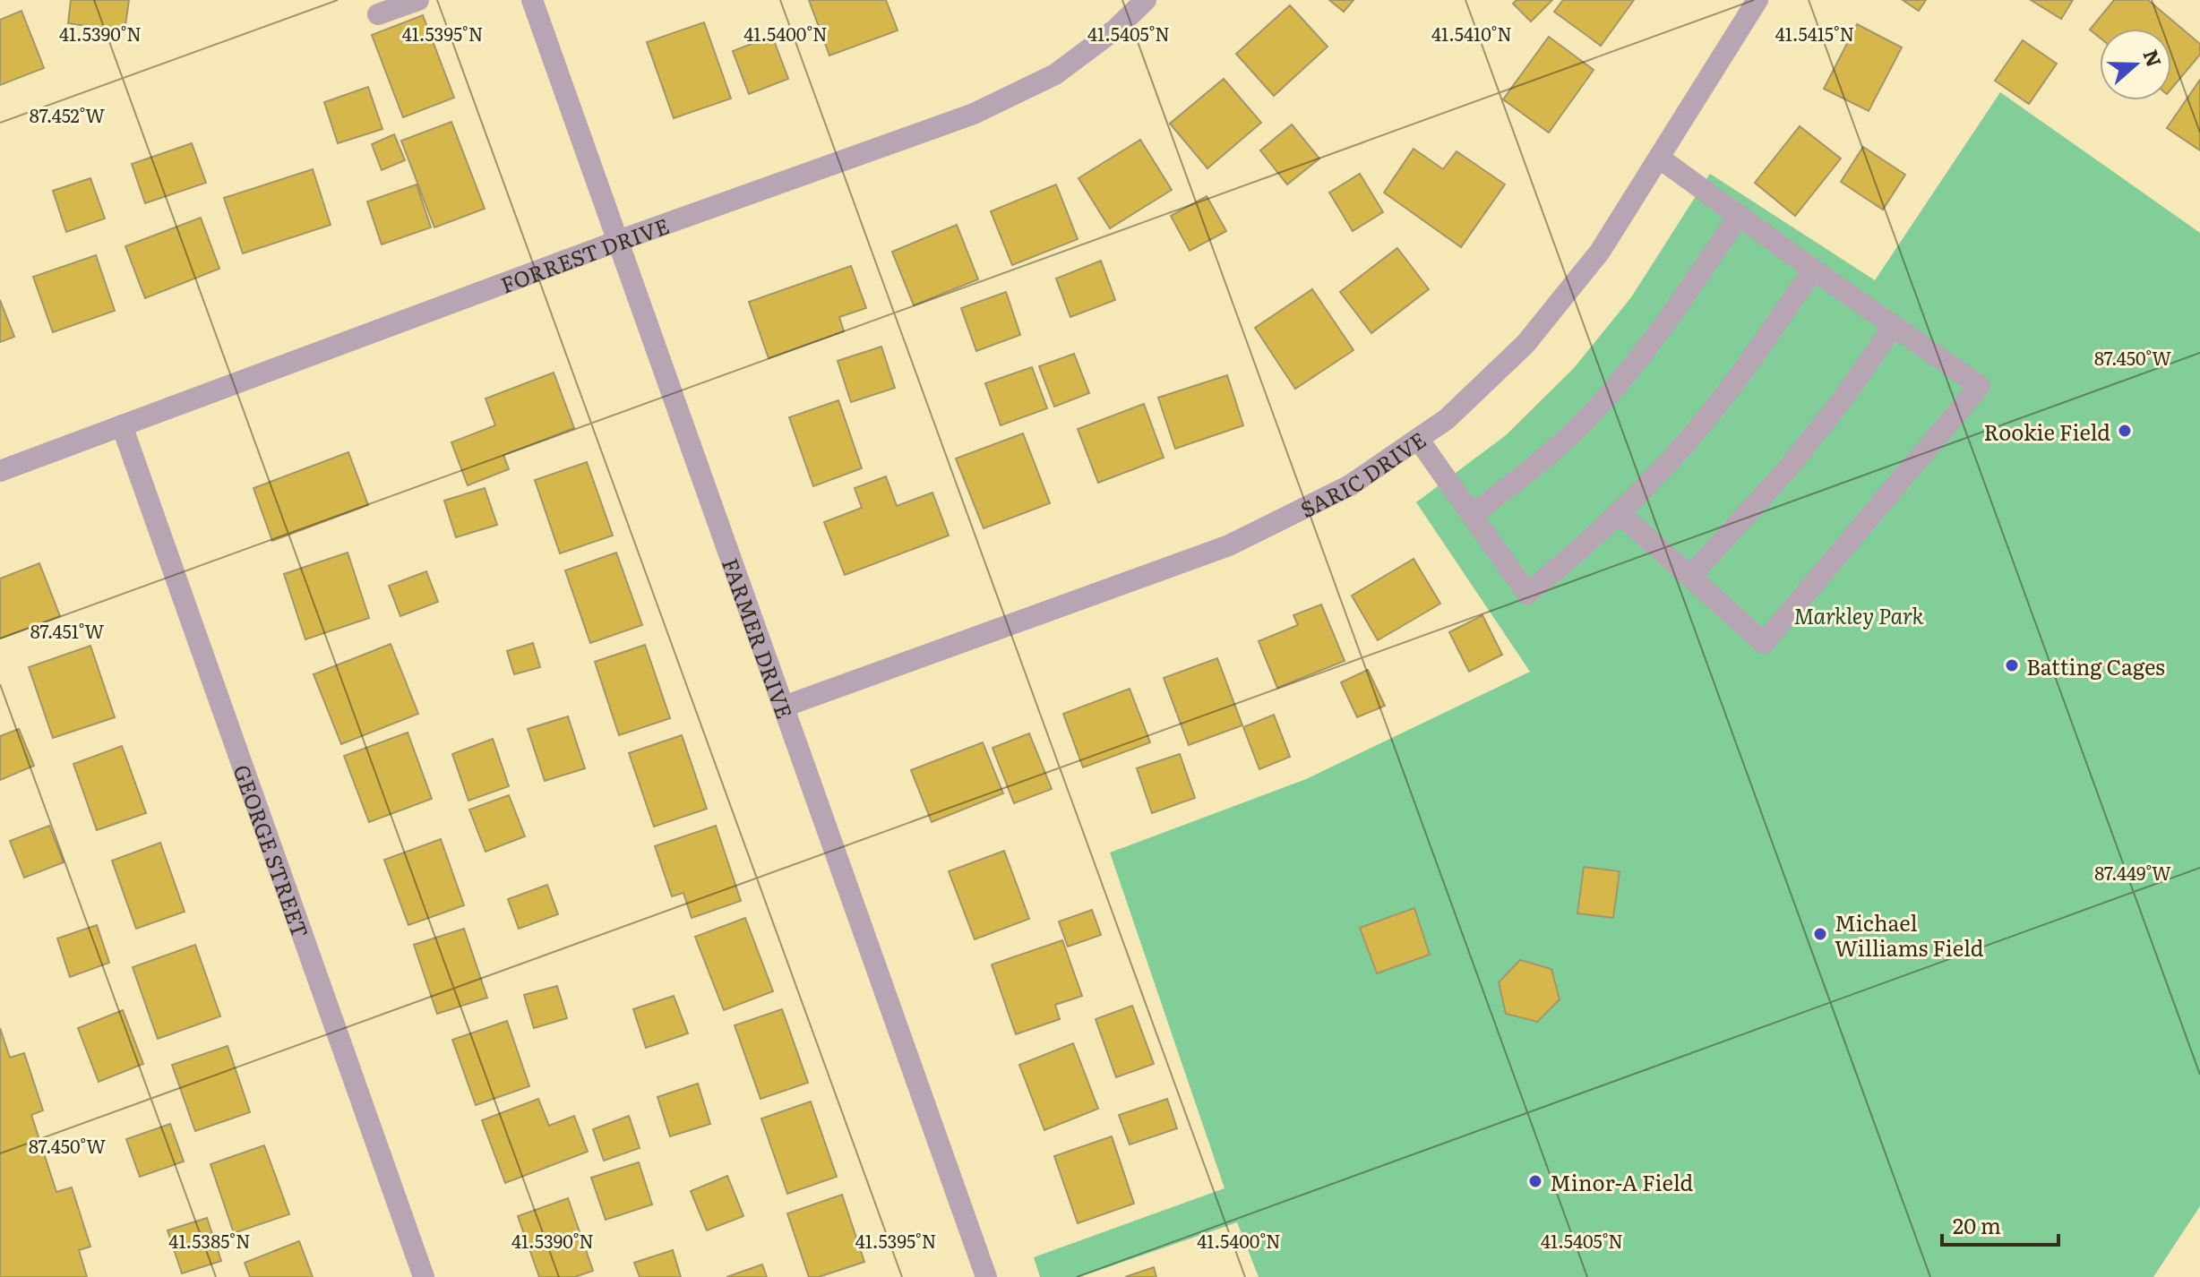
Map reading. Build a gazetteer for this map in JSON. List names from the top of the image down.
{
  "streets": {
    "street": [
      "FORREST DRIVE",
      "SARIC DRIVE",
      "FARMER DRIVE",
      "GEORGE STREET"
    ]
  },
  "crossings": [
    ["FORREST DRIVE", "FARMER DRIVE"],
    ["FORREST DRIVE", "GEORGE STREET"],
    ["SARIC DRIVE", "FARMER DRIVE"]
  ],
  "parks": ["Markley Park"],
  "places": [
    "Rookie Field",
    "Batting Cages",
    "Michael Williams Field",
    "Minor-A Field"
  ],
  "scale_bar": "20 m",
  "north": "right",
  "coordinates": [
    "41.5415°N",
    "41.5390°N",
    "41.5395°N",
    "41.5400°N",
    "41.5405°N",
    "41.5410°N",
    "87.452°W",
    "87.450°W",
    "87.451°W",
    "87.449°W",
    "41.5385°N"
  ]
}
